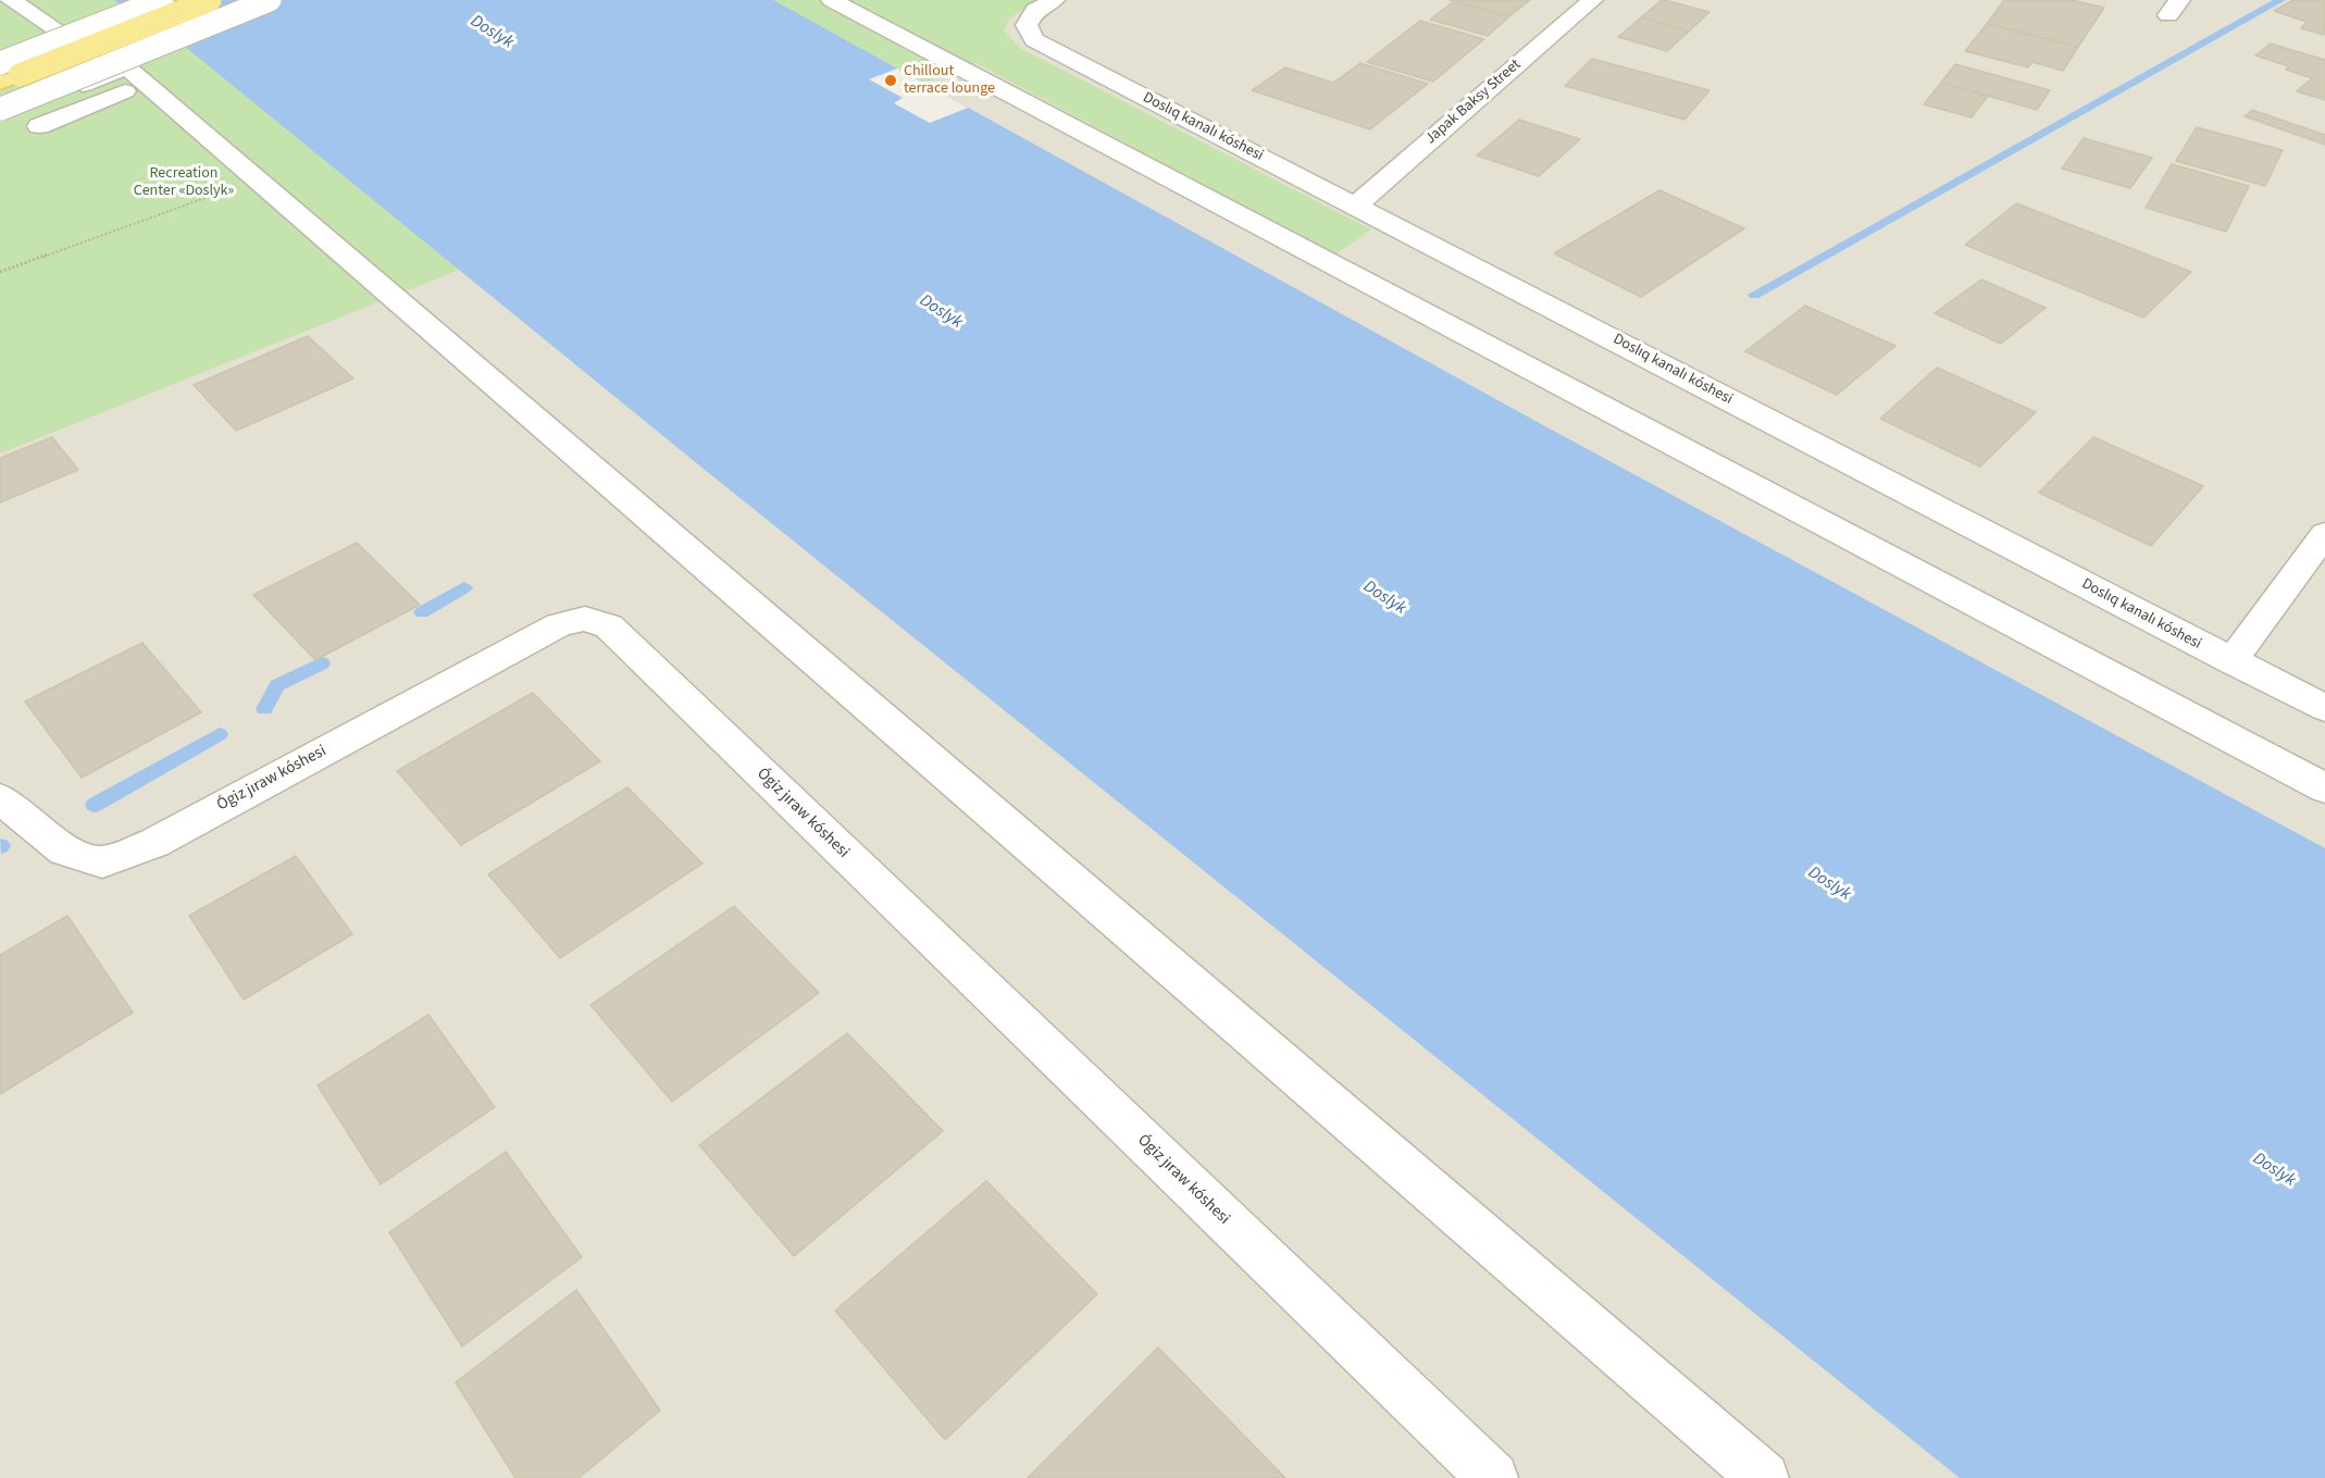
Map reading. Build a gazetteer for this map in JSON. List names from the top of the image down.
{
  "streets": {
    "street": ["Japak Baksy Street", "Doslıq kanalı kóshesi", "Ógiz jıraw kóshesi"]
  },
  "crossings": [
    ["Japak Baksy Street", "Doslıq kanalı kóshesi"]
  ],
  "water": ["Doslyk"],
  "parks": ["Recreation Center «Doslyk»"],
  "places": ["Chillout terrace lounge"]
}
